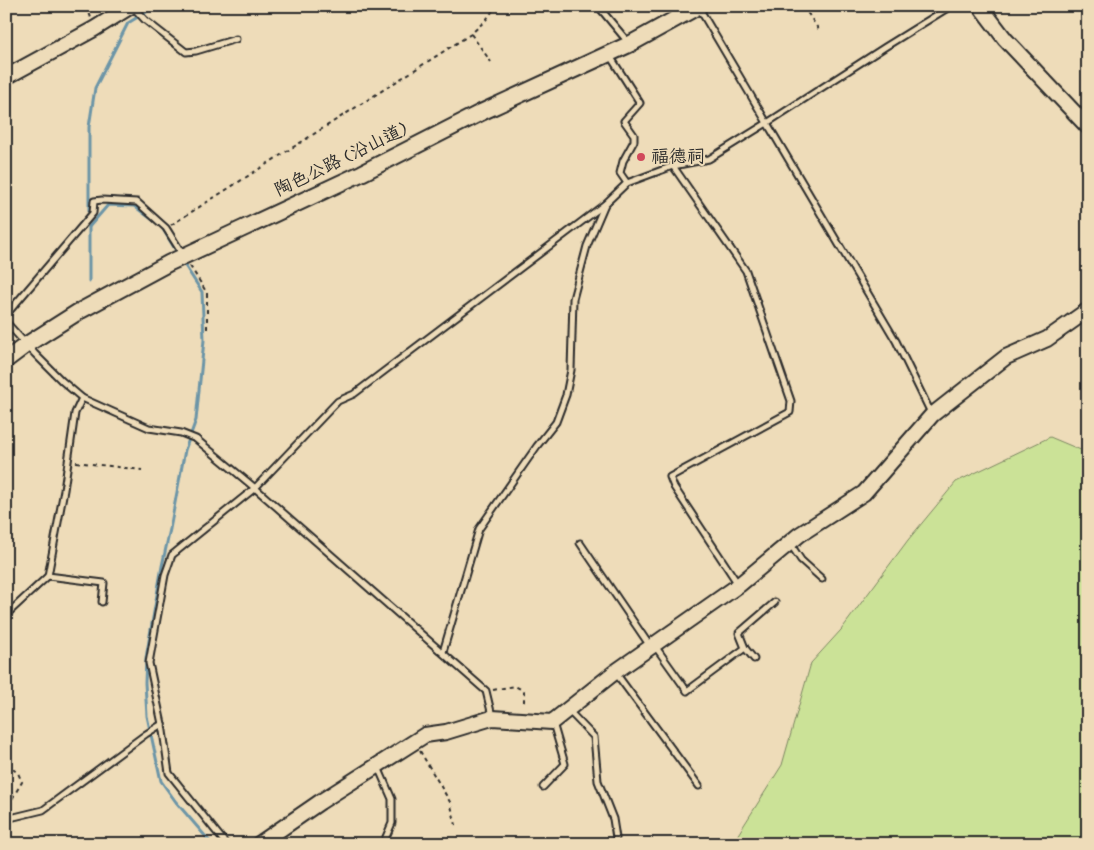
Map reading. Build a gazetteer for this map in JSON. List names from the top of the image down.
{
  "streets": {
    "main road": ["陶色公路 (沿山道)"]
  },
  "places": ["福德祠"]
}
